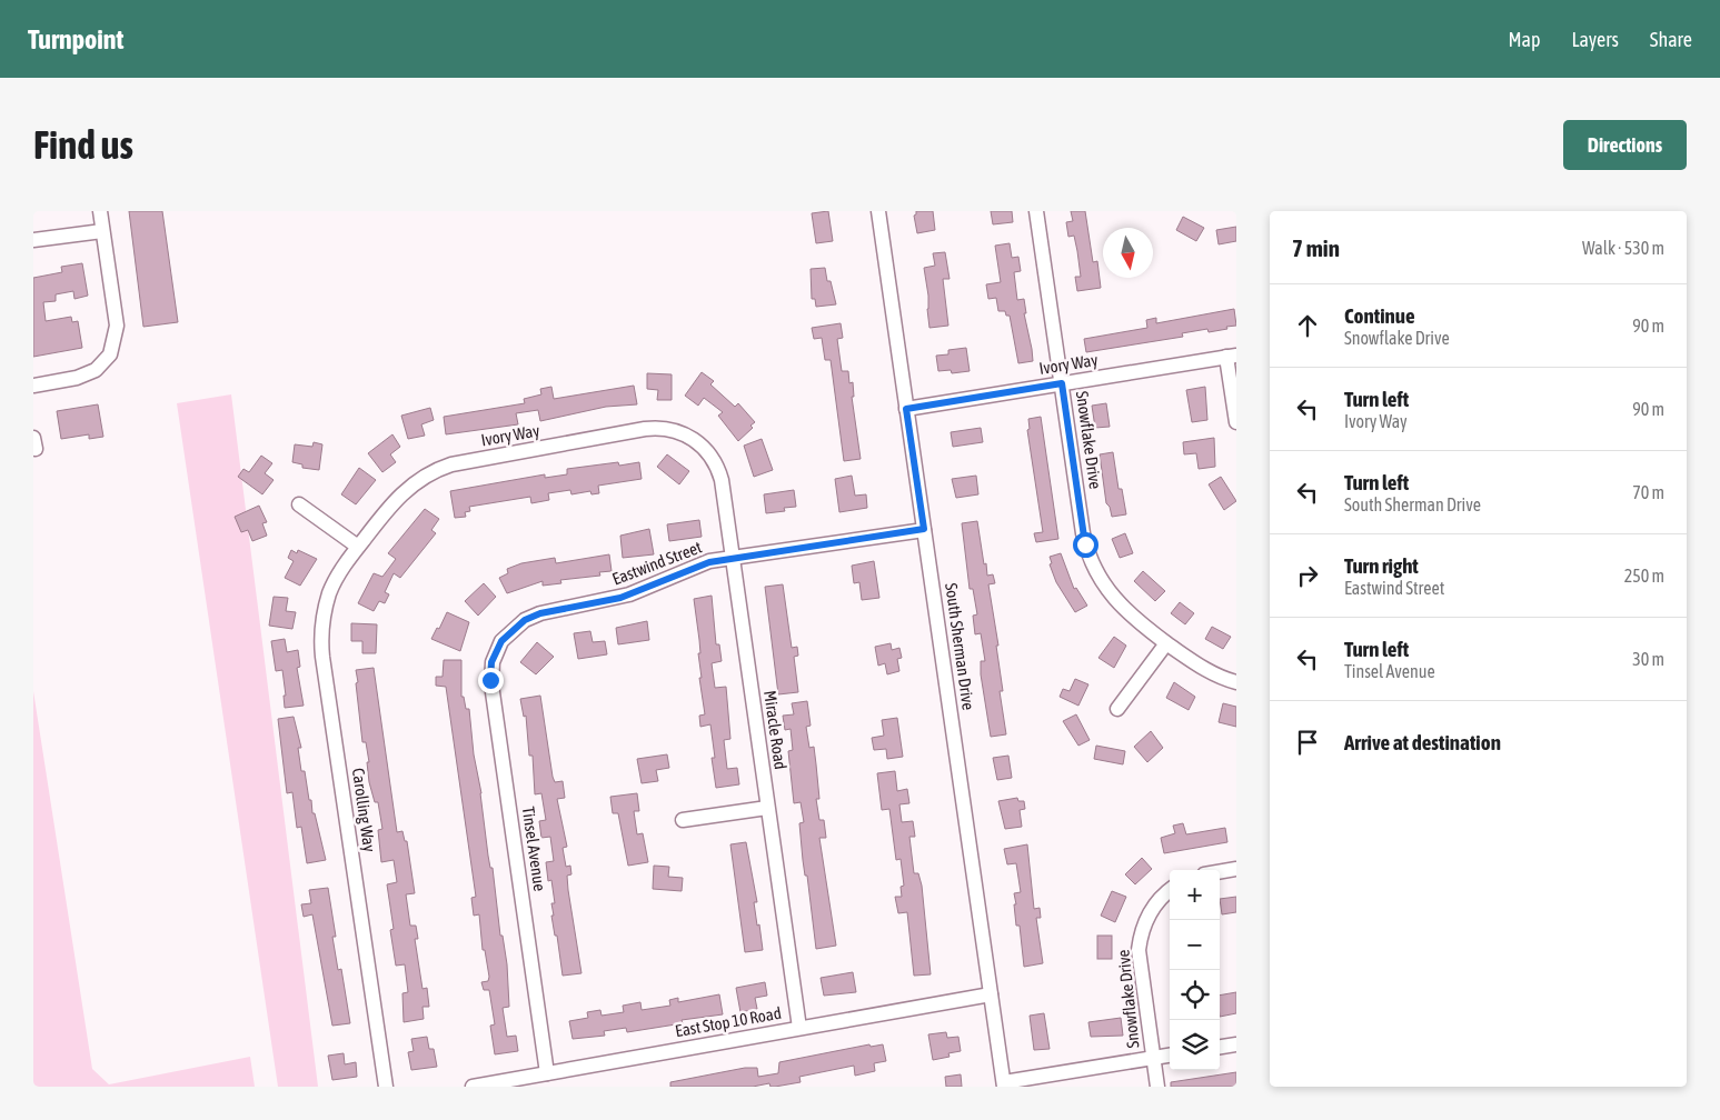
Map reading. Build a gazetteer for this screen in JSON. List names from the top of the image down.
{
  "streets": {
    "street": [
      "Ivory Way",
      "Snowflake Drive",
      "Eastwind Street",
      "South Sherman Drive",
      "Miracle Road",
      "Carolling Way",
      "Tinsel Avenue",
      "East Stop 10 Road"
    ]
  },
  "crossings": [
    ["Ivory Way", "Snowflake Drive"],
    ["Ivory Way", "South Sherman Drive"],
    ["Ivory Way", "Miracle Road"],
    ["Ivory Way", "Carolling Way"],
    ["Eastwind Street", "South Sherman Drive"],
    ["Eastwind Street", "Miracle Road"],
    ["Eastwind Street", "Tinsel Avenue"],
    ["South Sherman Drive", "East Stop 10 Road"],
    ["Miracle Road", "East Stop 10 Road"],
    ["Tinsel Avenue", "East Stop 10 Road"]
  ],
  "north": "bottom",
  "page": {
    "header": "Turnpoint",
    "nav": ["Map", "Layers", "Share"],
    "buttons": "Directions",
    "title": "Find us",
    "heading": ["7 min", "Walk · 530 m"],
    "list": [
      ["Continue", "Snowflake Drive", "90 m"],
      ["Turn left", "Ivory Way", "90 m"],
      ["Turn left", "South Sherman Drive", "70 m"],
      ["Turn right", "Eastwind Street", "250 m"],
      ["Turn left", "Tinsel Avenue", "30 m"],
      "Arrive at destination"
    ],
    "map_buttons": ["+", "−"]
  }
}
